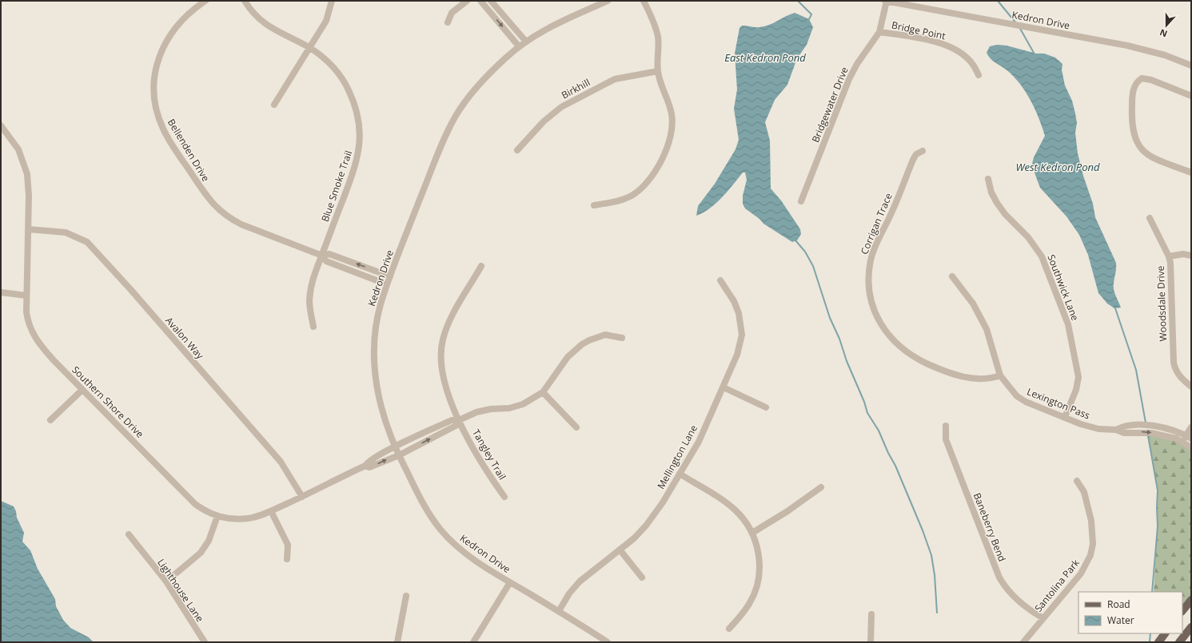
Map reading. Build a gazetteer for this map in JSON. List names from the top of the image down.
{
  "streets": {
    "street": [
      "Kedron Drive",
      "Bridge Point",
      "Birkhill",
      "Bridgewater Drive",
      "Bellenden Drive",
      "Blue Smoke Trail",
      "Corrigan Trace",
      "Southwick Lane",
      "Woodsdale Drive",
      "Avalon Way",
      "Southern Shore Drive",
      "Lexington Pass",
      "Tangley Trail",
      "Mellington Lane",
      "Baneberry Bend",
      "Santolina Park",
      "Lighthouse Lane"
    ]
  },
  "crossings": [
    ["Kedron Drive", "Bridgewater Drive"],
    ["Kedron Drive", "Bellenden Drive"],
    ["Kedron Drive", "Southern Shore Drive"],
    ["Kedron Drive", "Mellington Lane"],
    ["Bridge Point", "Bridgewater Drive"],
    ["Bellenden Drive", "Blue Smoke Trail"],
    ["Corrigan Trace", "Lexington Pass"],
    ["Southwick Lane", "Lexington Pass"],
    ["Avalon Way", "Southern Shore Drive"],
    ["Southern Shore Drive", "Tangley Trail"],
    ["Baneberry Bend", "Santolina Park"]
  ],
  "water": ["East Kedron Pond", "West Kedron Pond"],
  "legend": ["Road", "Water"],
  "north": "bottom"
}
